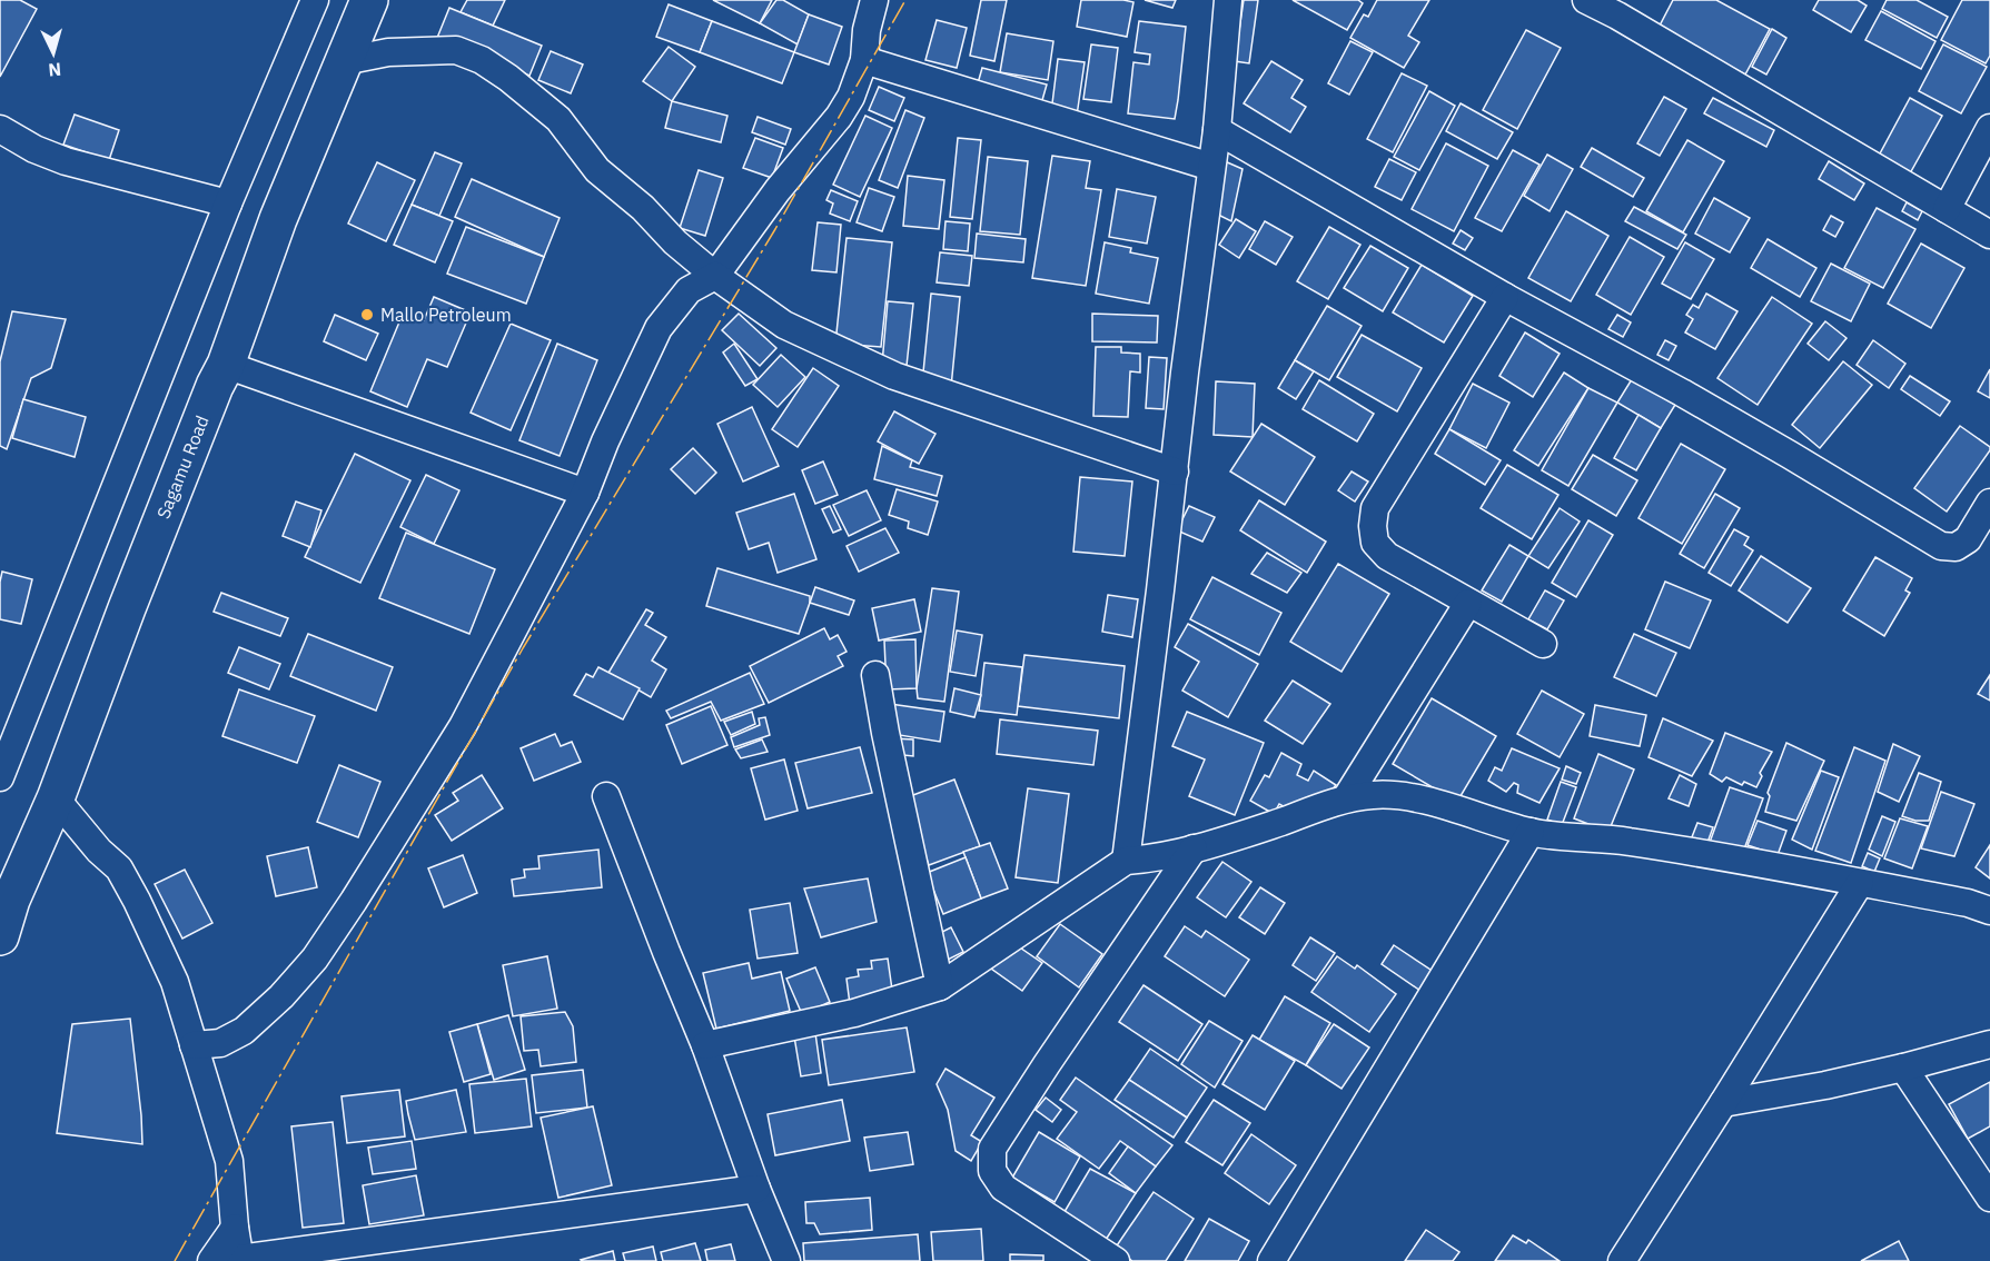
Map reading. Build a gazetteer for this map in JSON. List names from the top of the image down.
{
  "streets": {
    "highway": ["Sagamu Road"]
  },
  "places": ["Mallo Petroleum"],
  "north": "bottom"
}
